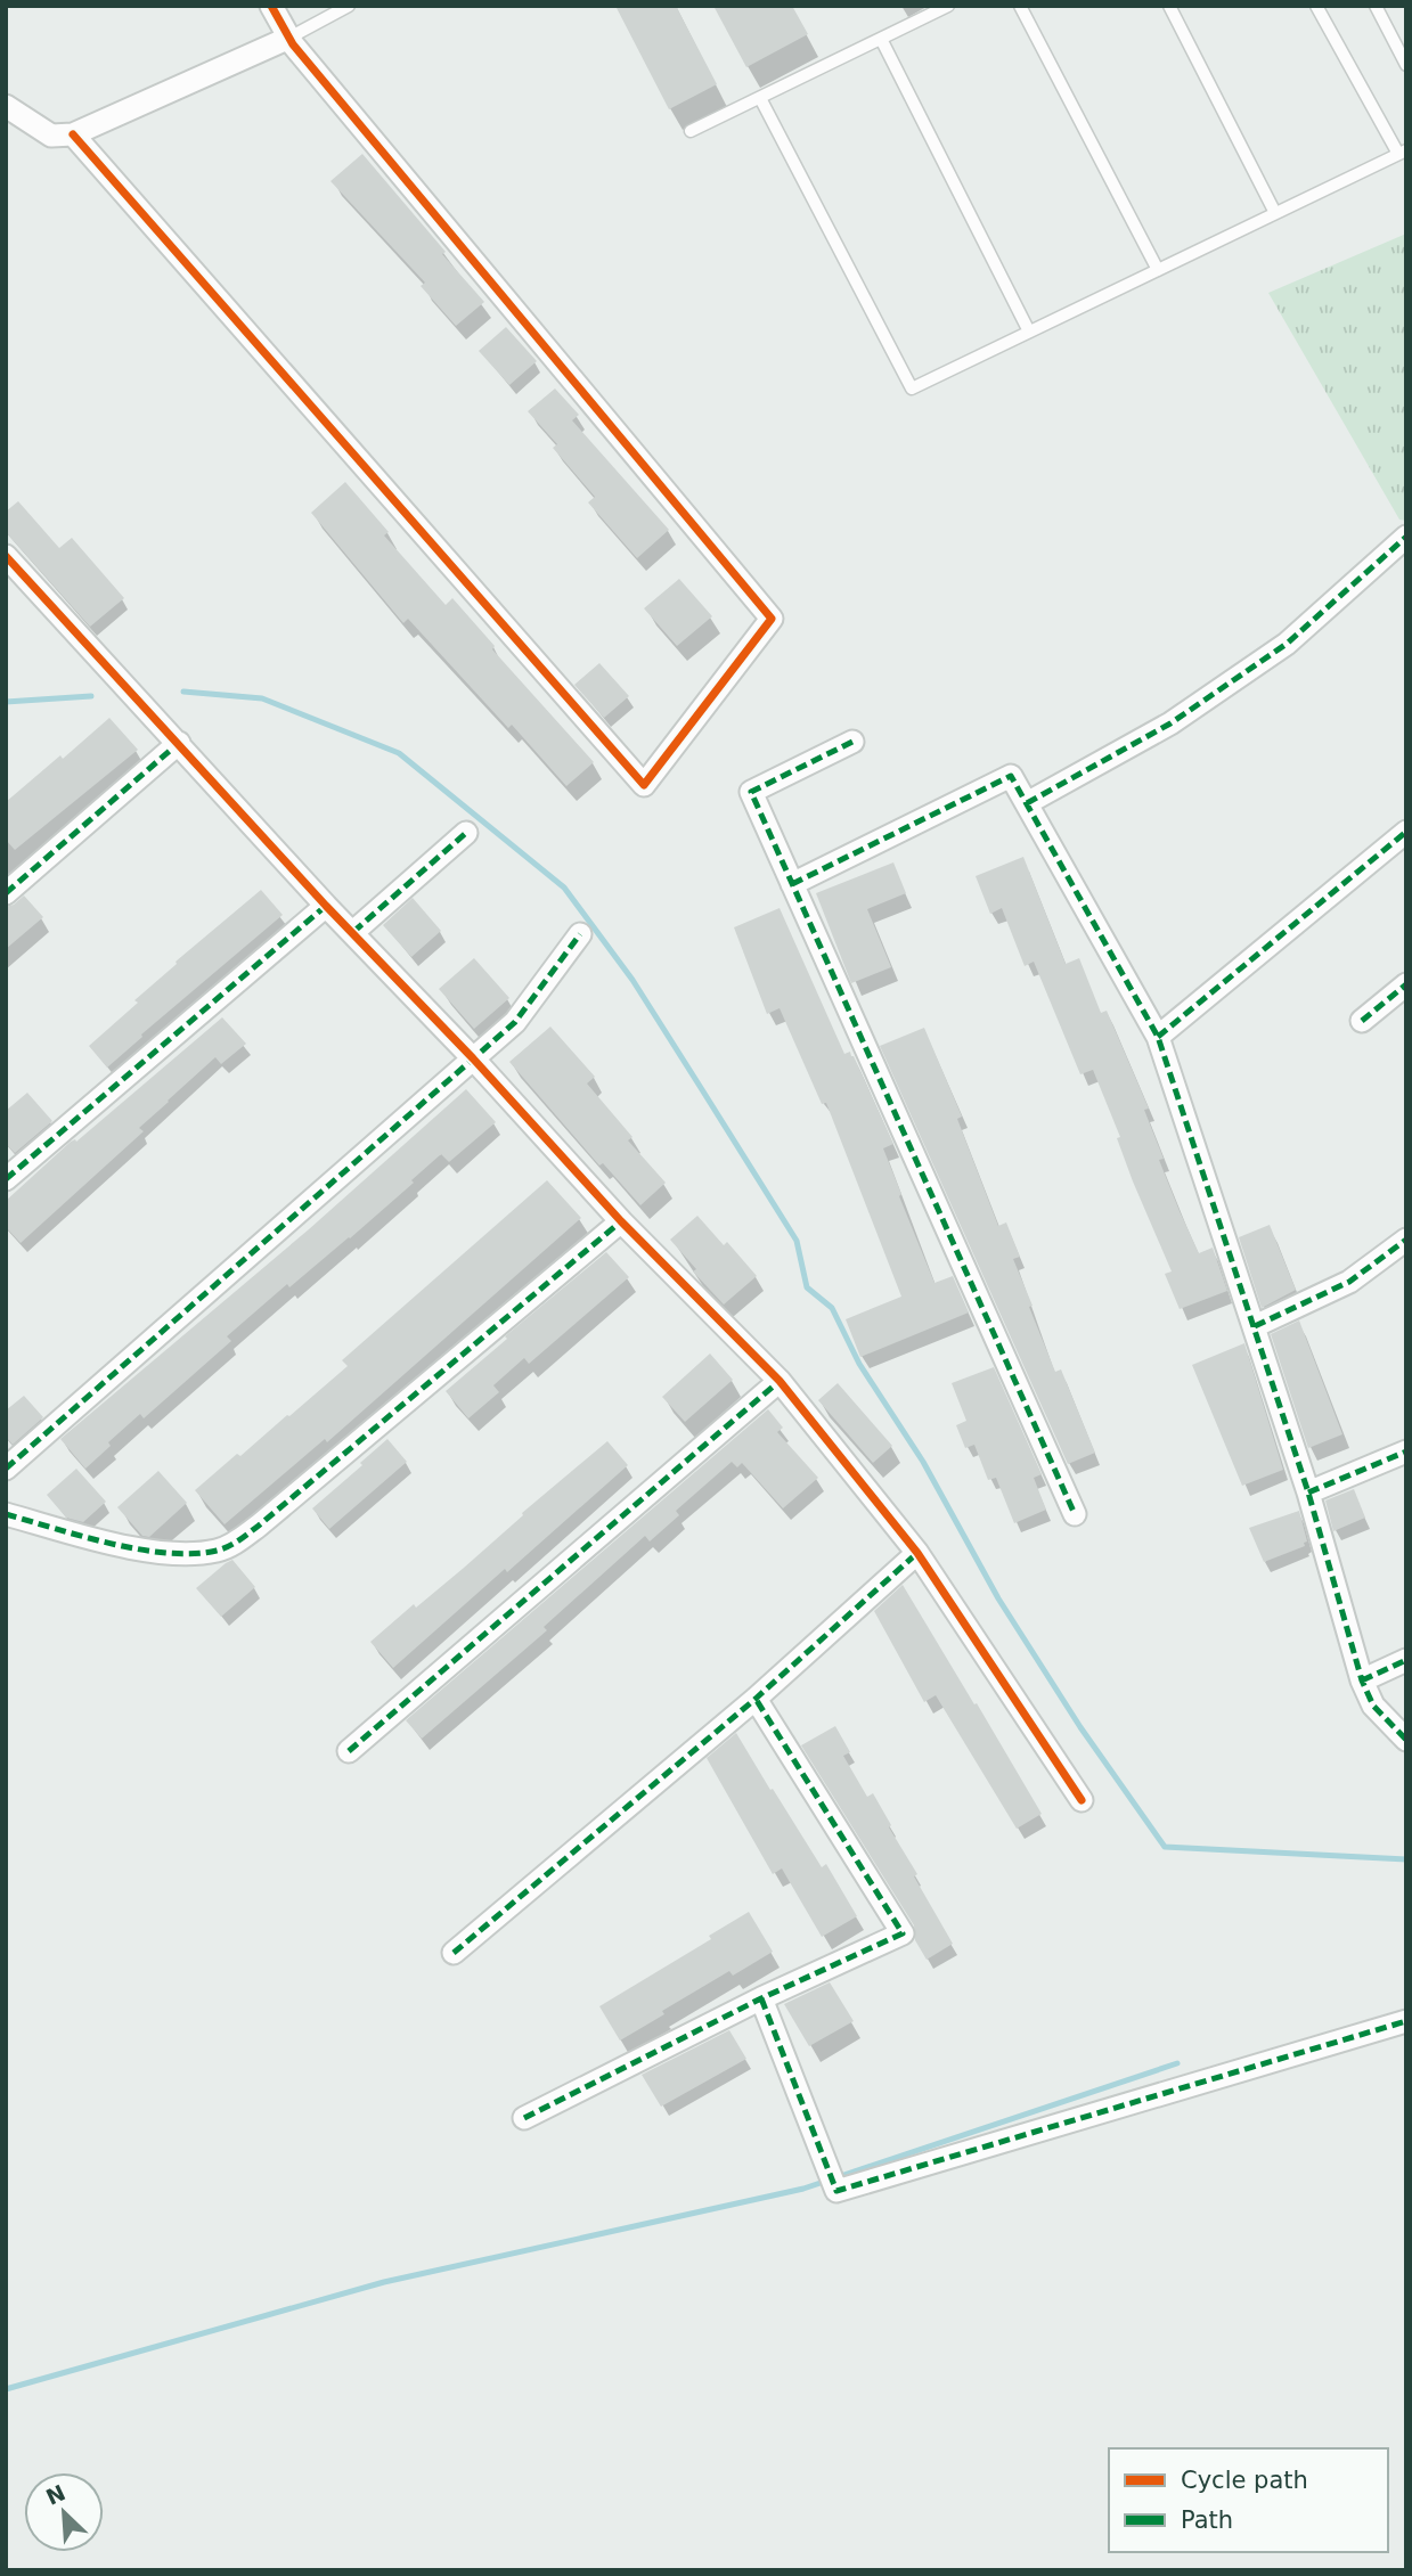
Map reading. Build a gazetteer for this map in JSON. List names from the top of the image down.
{
  "legend": ["Cycle path", "Path"],
  "north": "top left"
}
